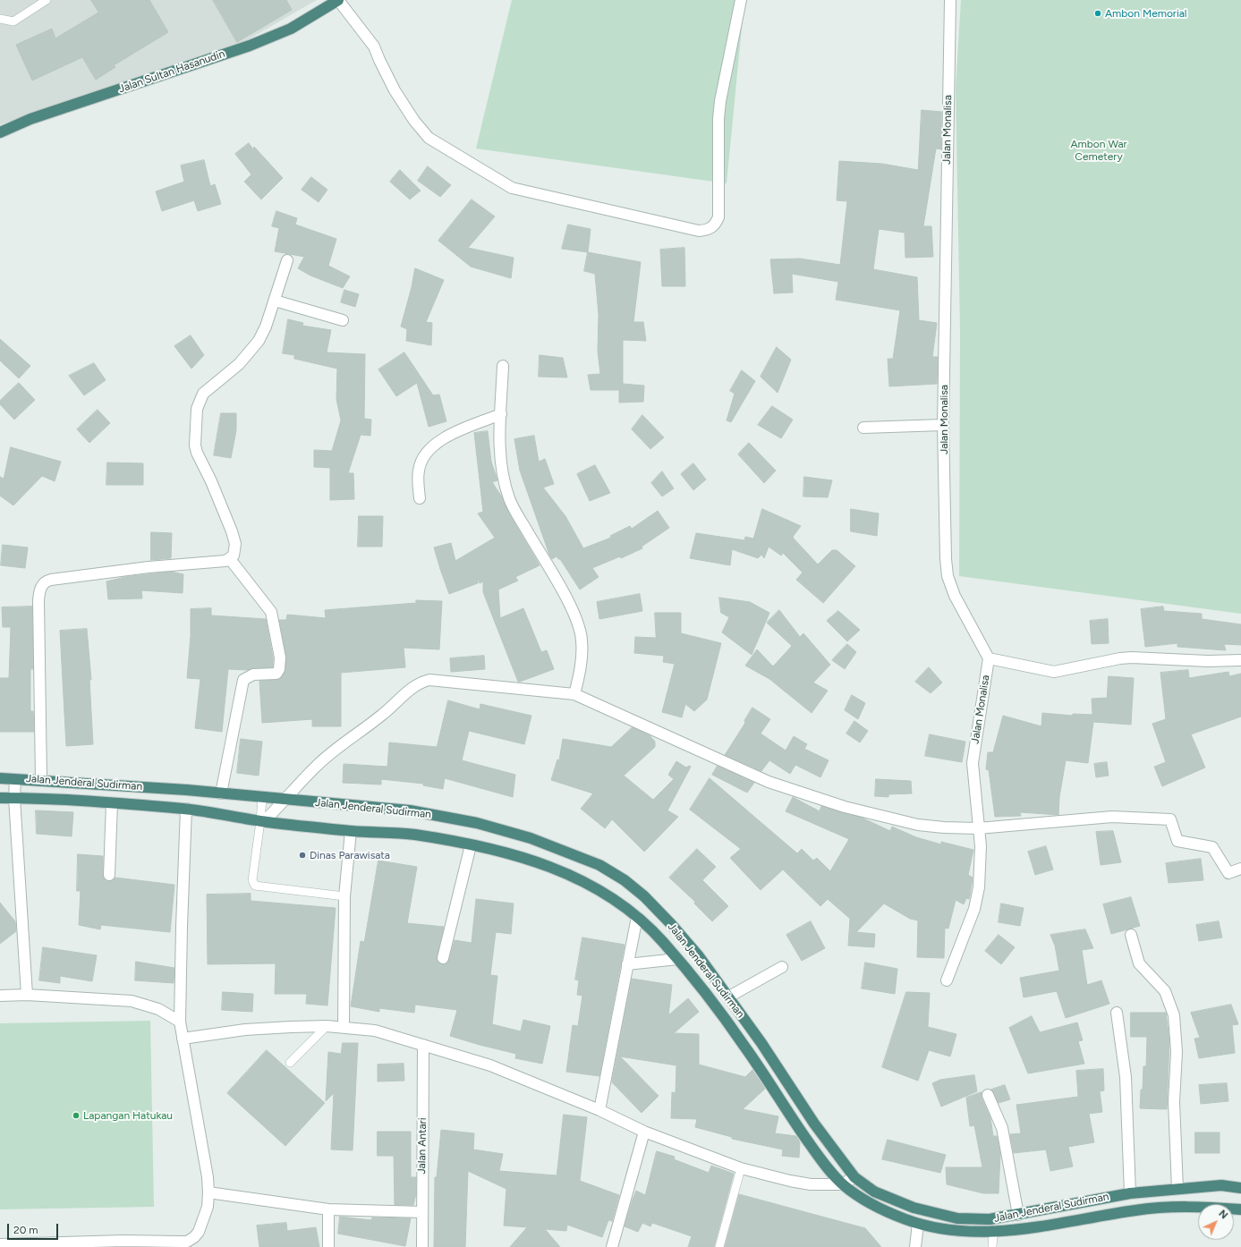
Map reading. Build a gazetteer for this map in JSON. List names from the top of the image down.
{
  "streets": {
    "highway": ["Jalan Sultan Hasanudin", "Jalan Jenderal Sudirman"],
    "street": ["Jalan Monalisa", "Jalan Antari"]
  },
  "parks": ["Ambon War Cemetery"],
  "places": ["Ambon Memorial", "Dinas Parawisata", "Lapangan Hatukau"],
  "scale_bar": "20 m",
  "north": "top right"
}
